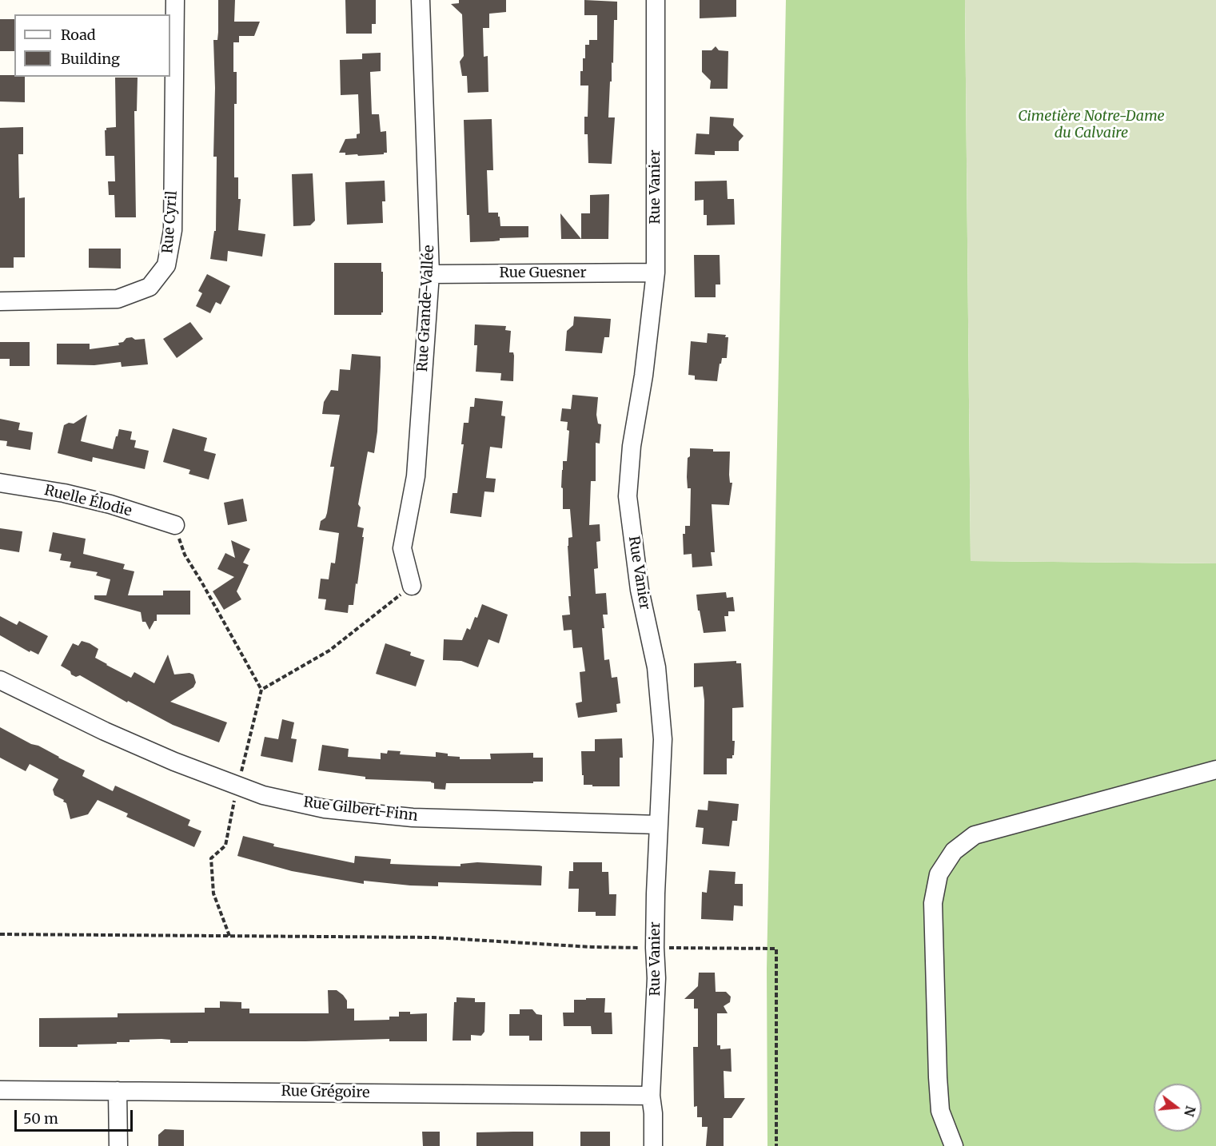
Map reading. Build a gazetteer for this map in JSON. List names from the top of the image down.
{
  "streets": {
    "street": [
      "Rue Vanier",
      "Rue Cyril",
      "Rue Guesner",
      "Rue Grande-Vallée",
      "Ruelle Élodie",
      "Rue Gilbert-Finn",
      "Rue Grégoire"
    ]
  },
  "crossings": [
    ["Rue Vanier", "Rue Guesner"],
    ["Rue Vanier", "Rue Gilbert-Finn"],
    ["Rue Vanier", "Rue Grégoire"],
    ["Rue Guesner", "Rue Grande-Vallée"]
  ],
  "parks": ["Cimetière Notre-Dame du Calvaire"],
  "legend": ["Road", "Building"],
  "scale_bar": "50 m",
  "north": "right"
}
